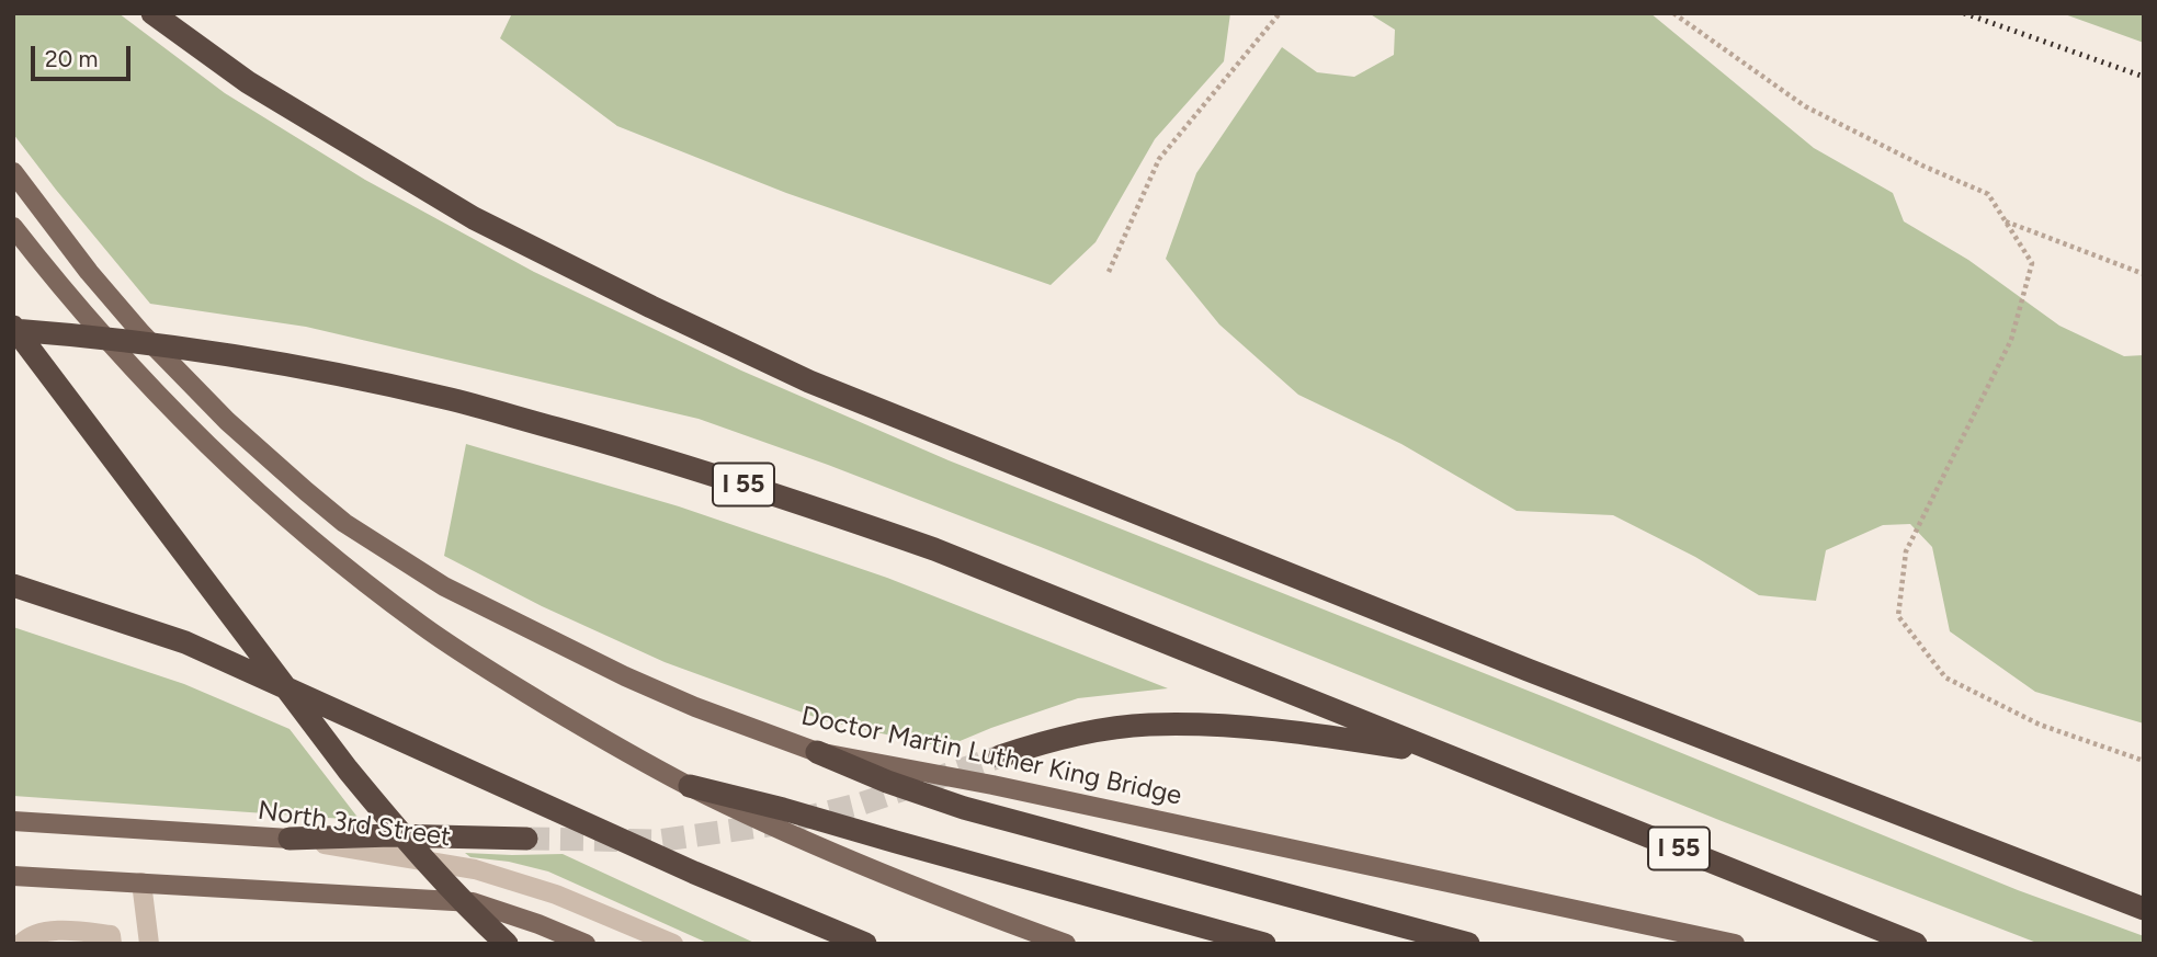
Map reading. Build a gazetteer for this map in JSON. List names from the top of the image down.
{
  "streets": {
    "highway": ["I 55"],
    "main road": ["Doctor Martin Luther King Bridge", "North 3rd Street"]
  },
  "scale_bar": "20 m"
}
